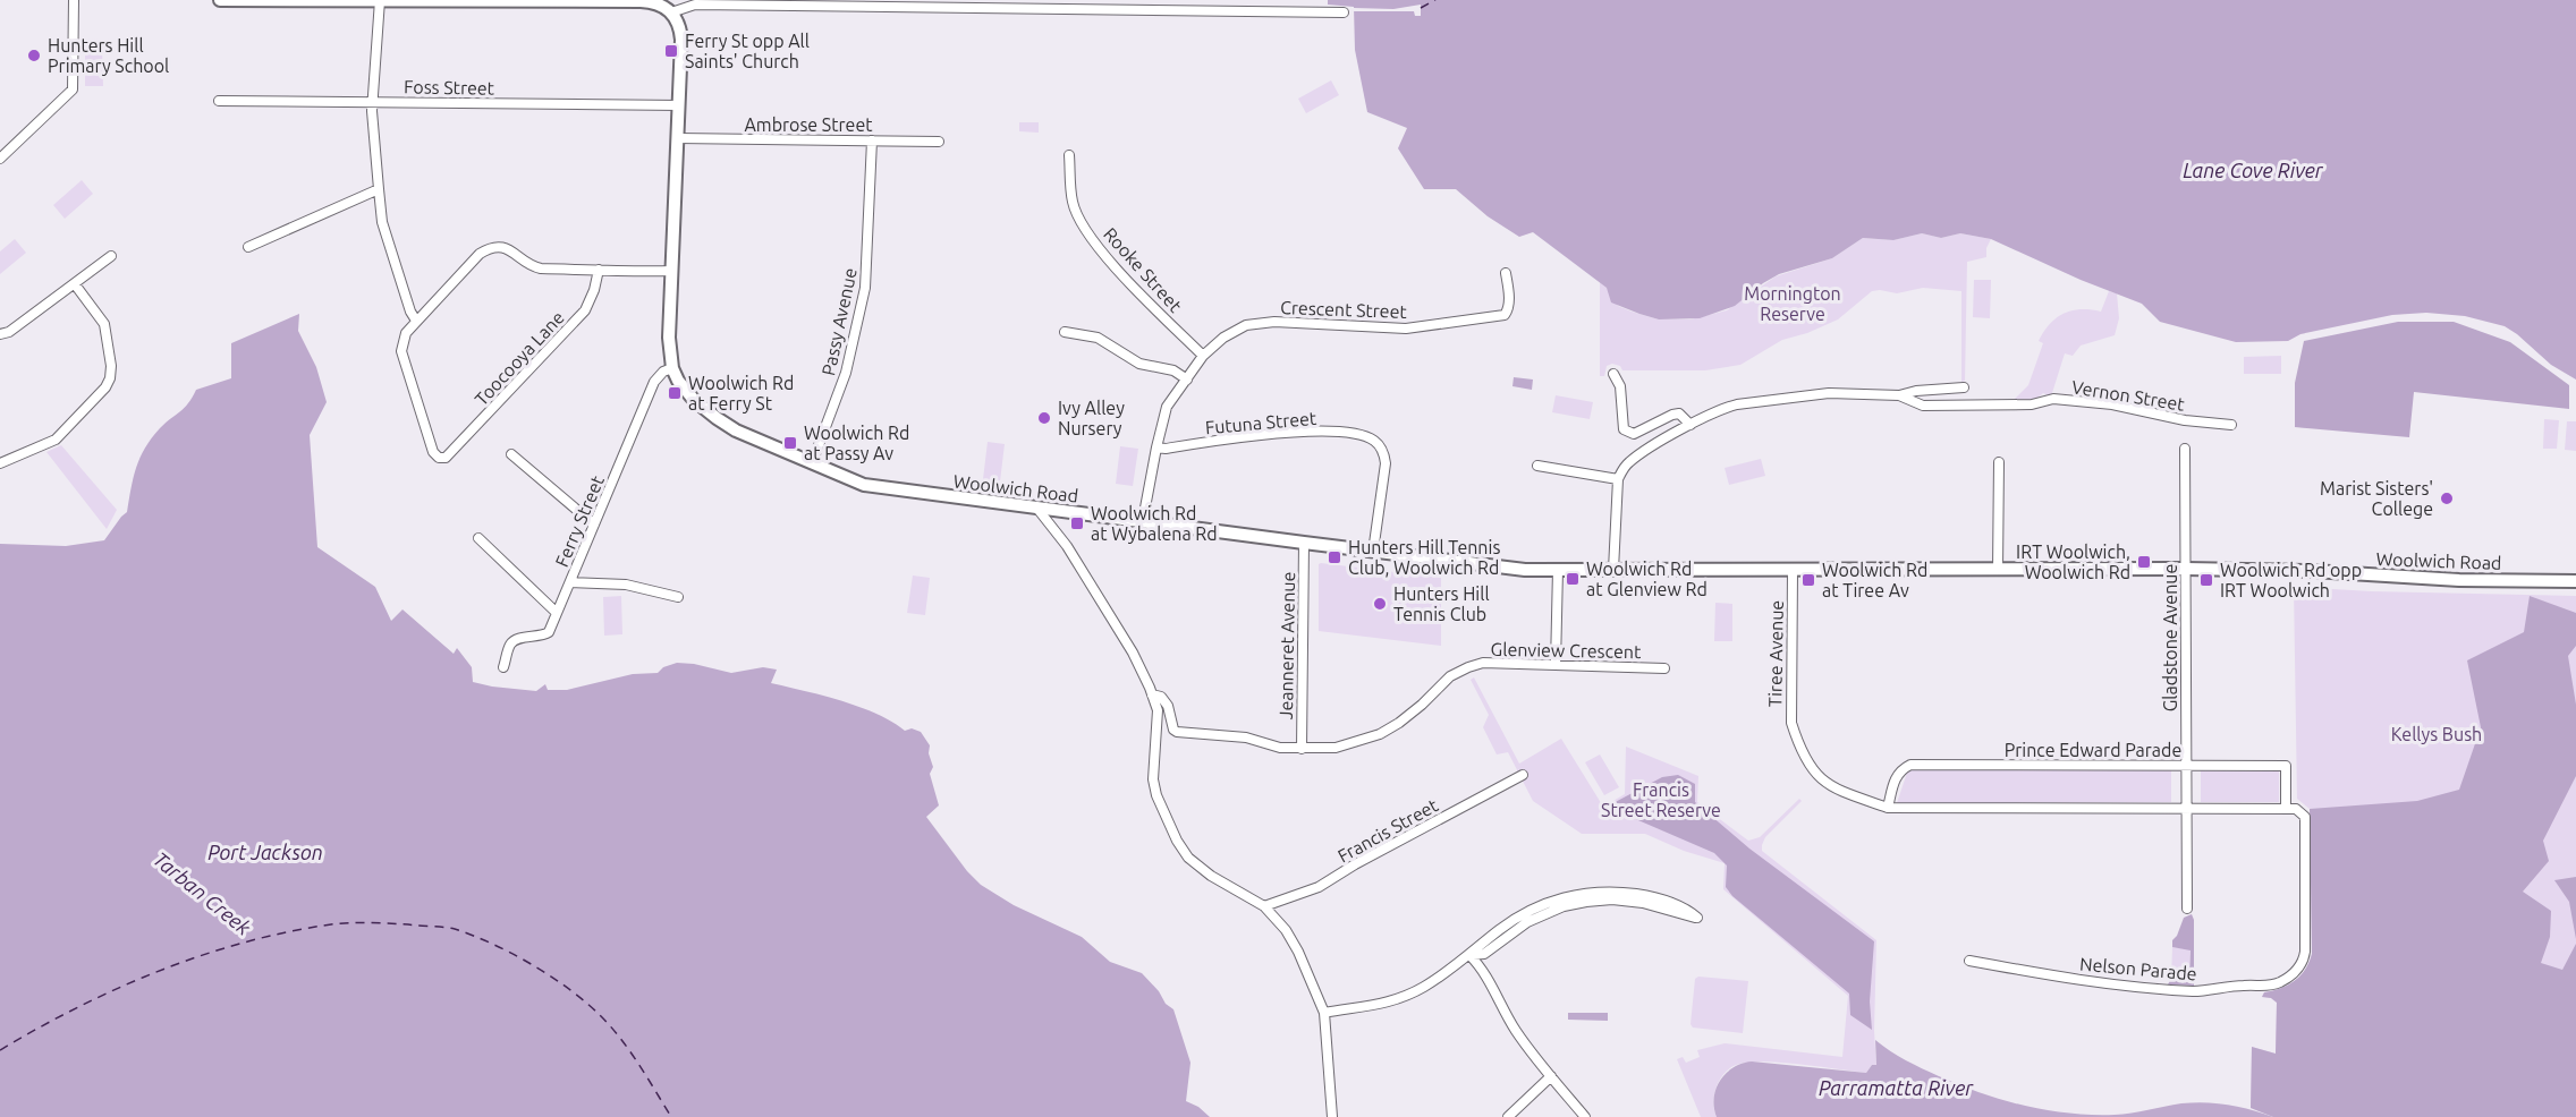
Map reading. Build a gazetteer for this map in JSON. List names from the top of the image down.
{
  "streets": {
    "street": [
      "Foss Street",
      "Ambrose Street",
      "Rooke Street",
      "Crescent Street",
      "Passy Avenue",
      "Toocooya Lane",
      "Vernon Street",
      "Futuna Street",
      "Woolwich Road",
      "Ferry Street",
      "Gladstone Avenue",
      "Jeanneret Avenue",
      "Glenview Crescent",
      "Tiree Avenue",
      "Prince Edward Parade",
      "Francis Street",
      "Nelson Parade"
    ]
  },
  "crossings": [
    ["Foss Street", "Woolwich Road"],
    ["Ambrose Street", "Passy Avenue"],
    ["Ambrose Street", "Woolwich Road"],
    ["Rooke Street", "Crescent Street"],
    ["Crescent Street", "Futuna Street"],
    ["Crescent Street", "Woolwich Road"],
    ["Passy Avenue", "Woolwich Road"],
    ["Futuna Street", "Woolwich Road"],
    ["Woolwich Road", "Ferry Street"],
    ["Woolwich Road", "Gladstone Avenue"],
    ["Woolwich Road", "Jeanneret Avenue"],
    ["Woolwich Road", "Tiree Avenue"],
    ["Gladstone Avenue", "Prince Edward Parade"],
    ["Jeanneret Avenue", "Glenview Crescent"],
    ["Tiree Avenue", "Prince Edward Parade"],
    ["Prince Edward Parade", "Nelson Parade"]
  ],
  "water": [
    "Lane Cove River",
    "Port Jackson",
    "Tarban Creek",
    "Parramatta River"
  ],
  "parks": ["Mornington Reserve", "Kellys Bush", "Francis Street Reserve"],
  "places": {
    "transit": [
      "Ferry St opp All Saints' Church",
      "Woolwich Rd at Ferry St",
      "Woolwich Rd at Passy Av",
      "Woolwich Rd at Wybalena Rd",
      "Hunters Hill Tennis Club, Woolwich Rd",
      "IRT Woolwich, Woolwich Rd",
      "Woolwich Rd at Glenview Rd",
      "Woolwich Rd at Tiree Av",
      "Woolwich Rd opp IRT Woolwich"
    ],
    "other": [
      "Hunters Hill Primary School",
      "Ivy Alley Nursery",
      "Marist Sisters' College",
      "Hunters Hill Tennis Club"
    ]
  }
}
